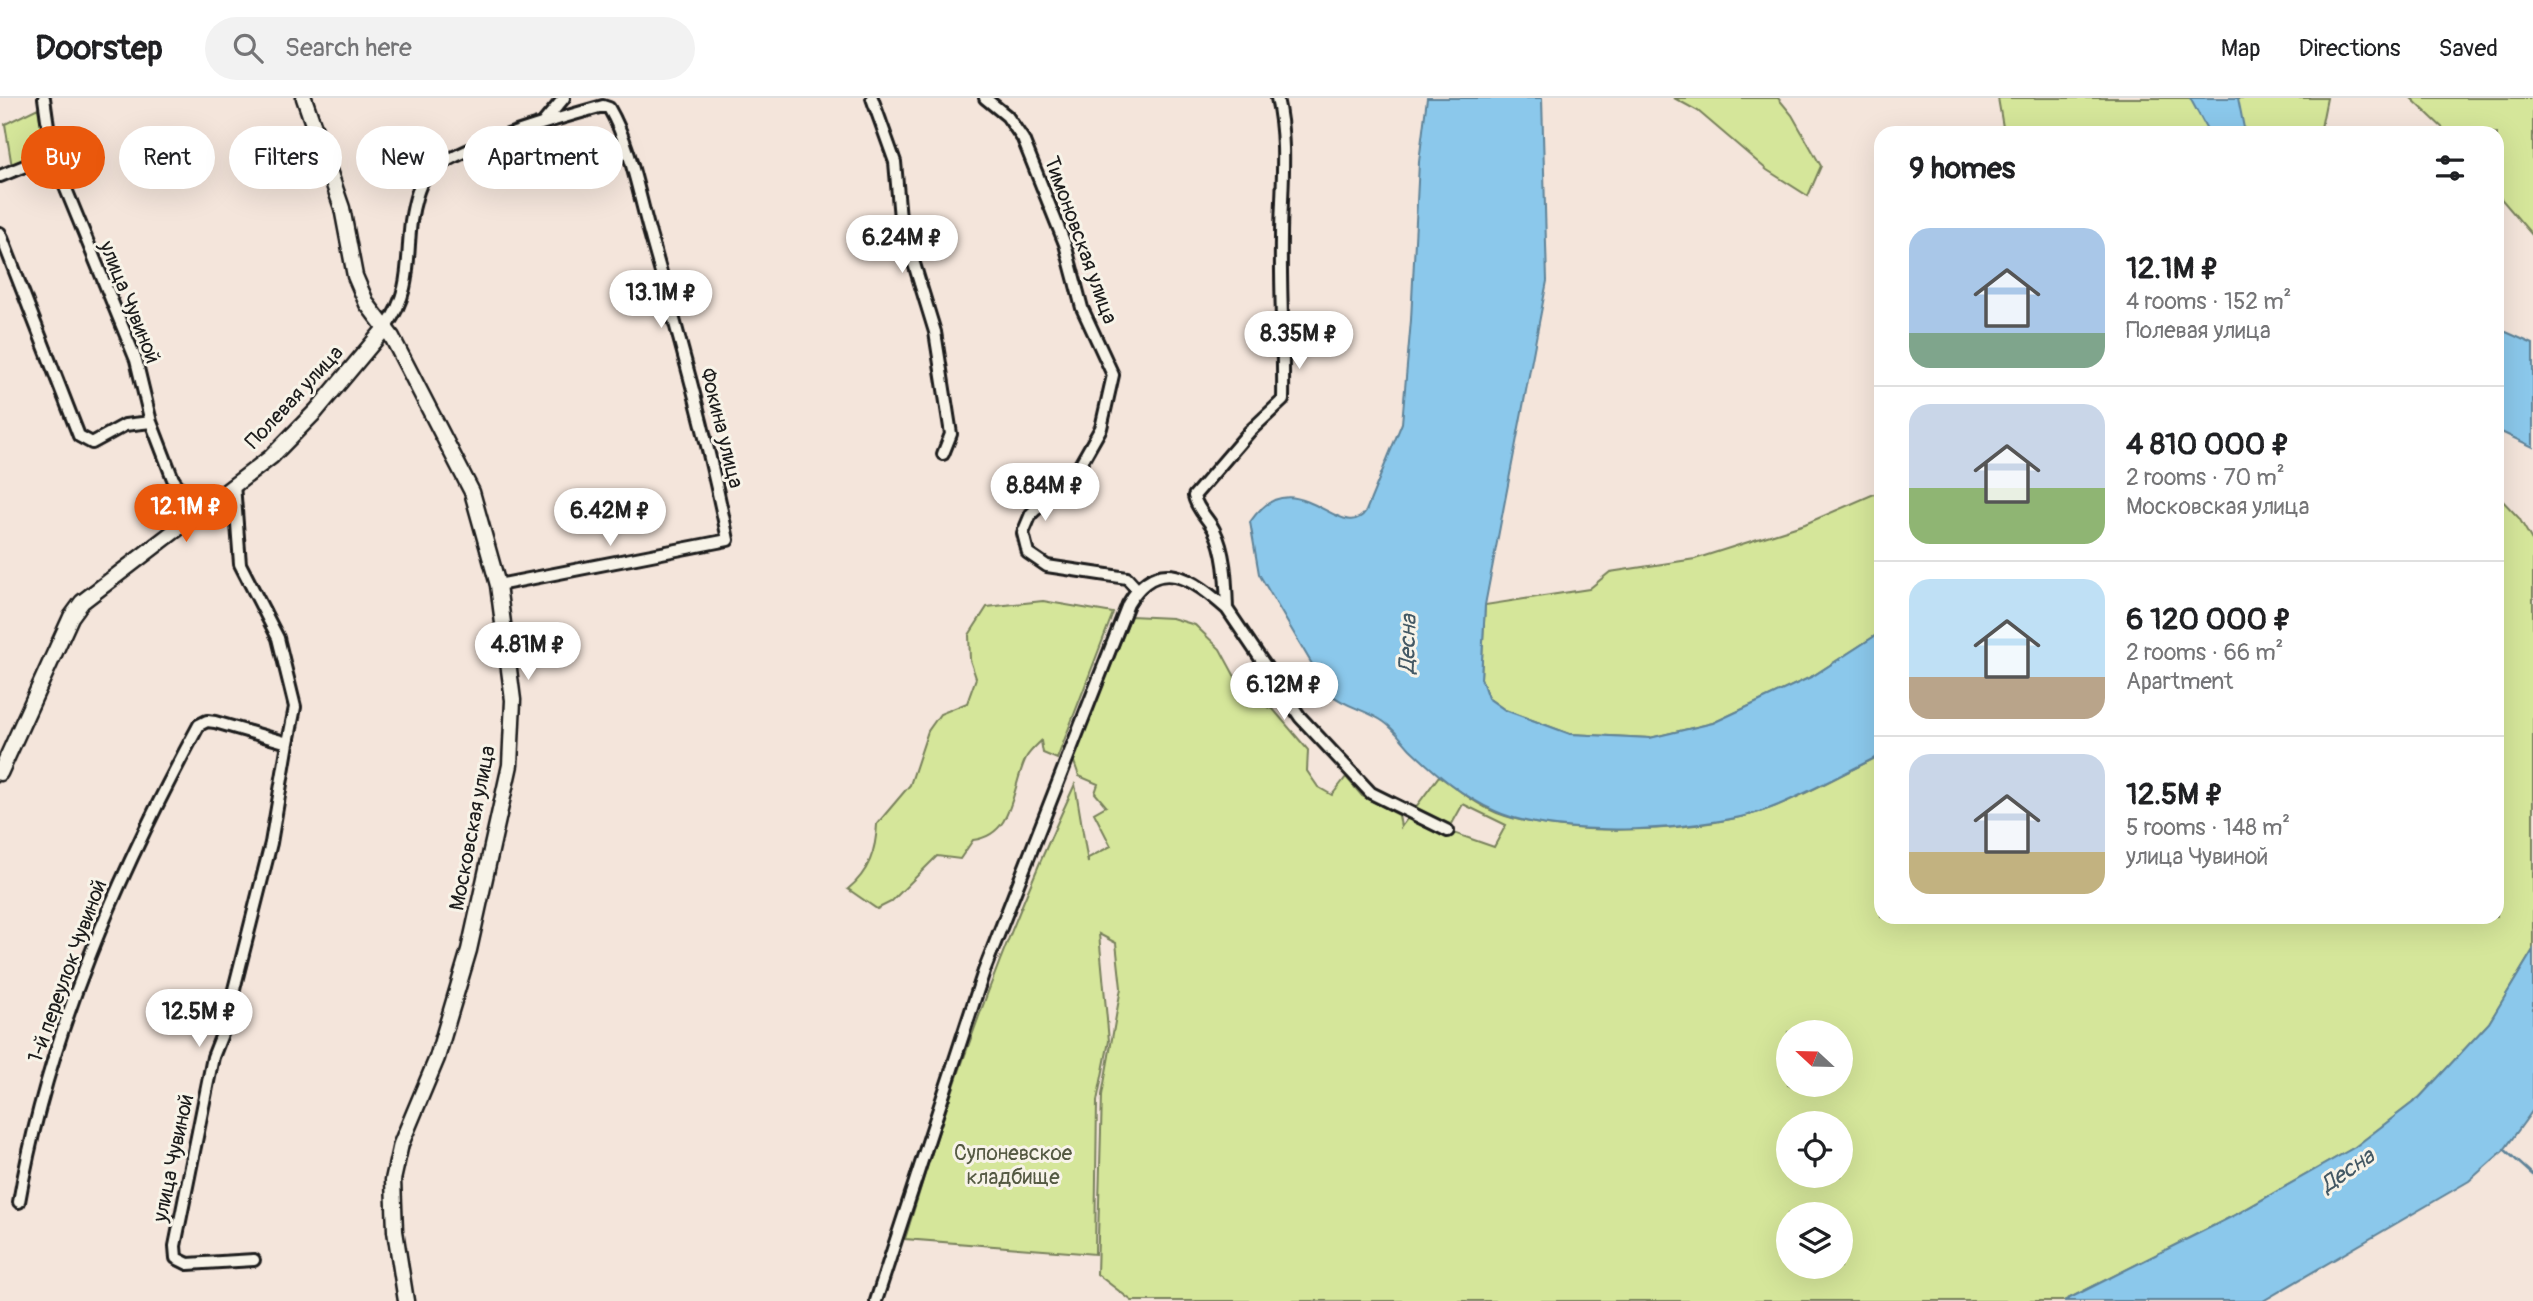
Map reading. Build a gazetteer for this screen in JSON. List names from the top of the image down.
{
  "streets": {
    "street": [
      "Тимоновская улица",
      "улица Чувиной",
      "Полевая улица",
      "Фокина улица",
      "Московская улица",
      "1-й переулок Чувиной"
    ]
  },
  "crossings": [
    ["улица Чувиной", "Полевая улица"],
    ["улица Чувиной", "1-й переулок Чувиной"],
    ["Полевая улица", "Фокина улица"],
    ["Полевая улица", "Московская улица"],
    ["Фокина улица", "Московская улица"]
  ],
  "water": ["Десна"],
  "parks": ["Супоневское кладбище"],
  "north": "left",
  "page": {
    "header": "Doorstep",
    "search": "Search here",
    "nav": ["Map", "Directions", "Saved"],
    "chip": [
      "Buy",
      "Rent",
      "Filters",
      "New",
      "Apartment"
    ],
    "heading": "9 homes",
    "list": [
      {
        "name": "12.1M ₽",
        "note": "4 rooms · 152 m² · Полевая улица"
      },
      {
        "name": "4 810 000 ₽",
        "note": "2 rooms · 70 m² · Московская улица"
      },
      {
        "name": "6 120 000 ₽",
        "note": "2 rooms · 66 m² · Apartment"
      },
      {
        "name": "12.5M ₽",
        "note": "5 rooms · 148 m² · улица Чувиной"
      }
    ],
    "price": [
      "6.24M ₽",
      "13.1M ₽",
      "8.35M ₽",
      "8.84M ₽",
      "12.1M ₽",
      "6.42M ₽",
      "4.81M ₽",
      "6.12M ₽",
      "12.5M ₽"
    ]
  }
}
